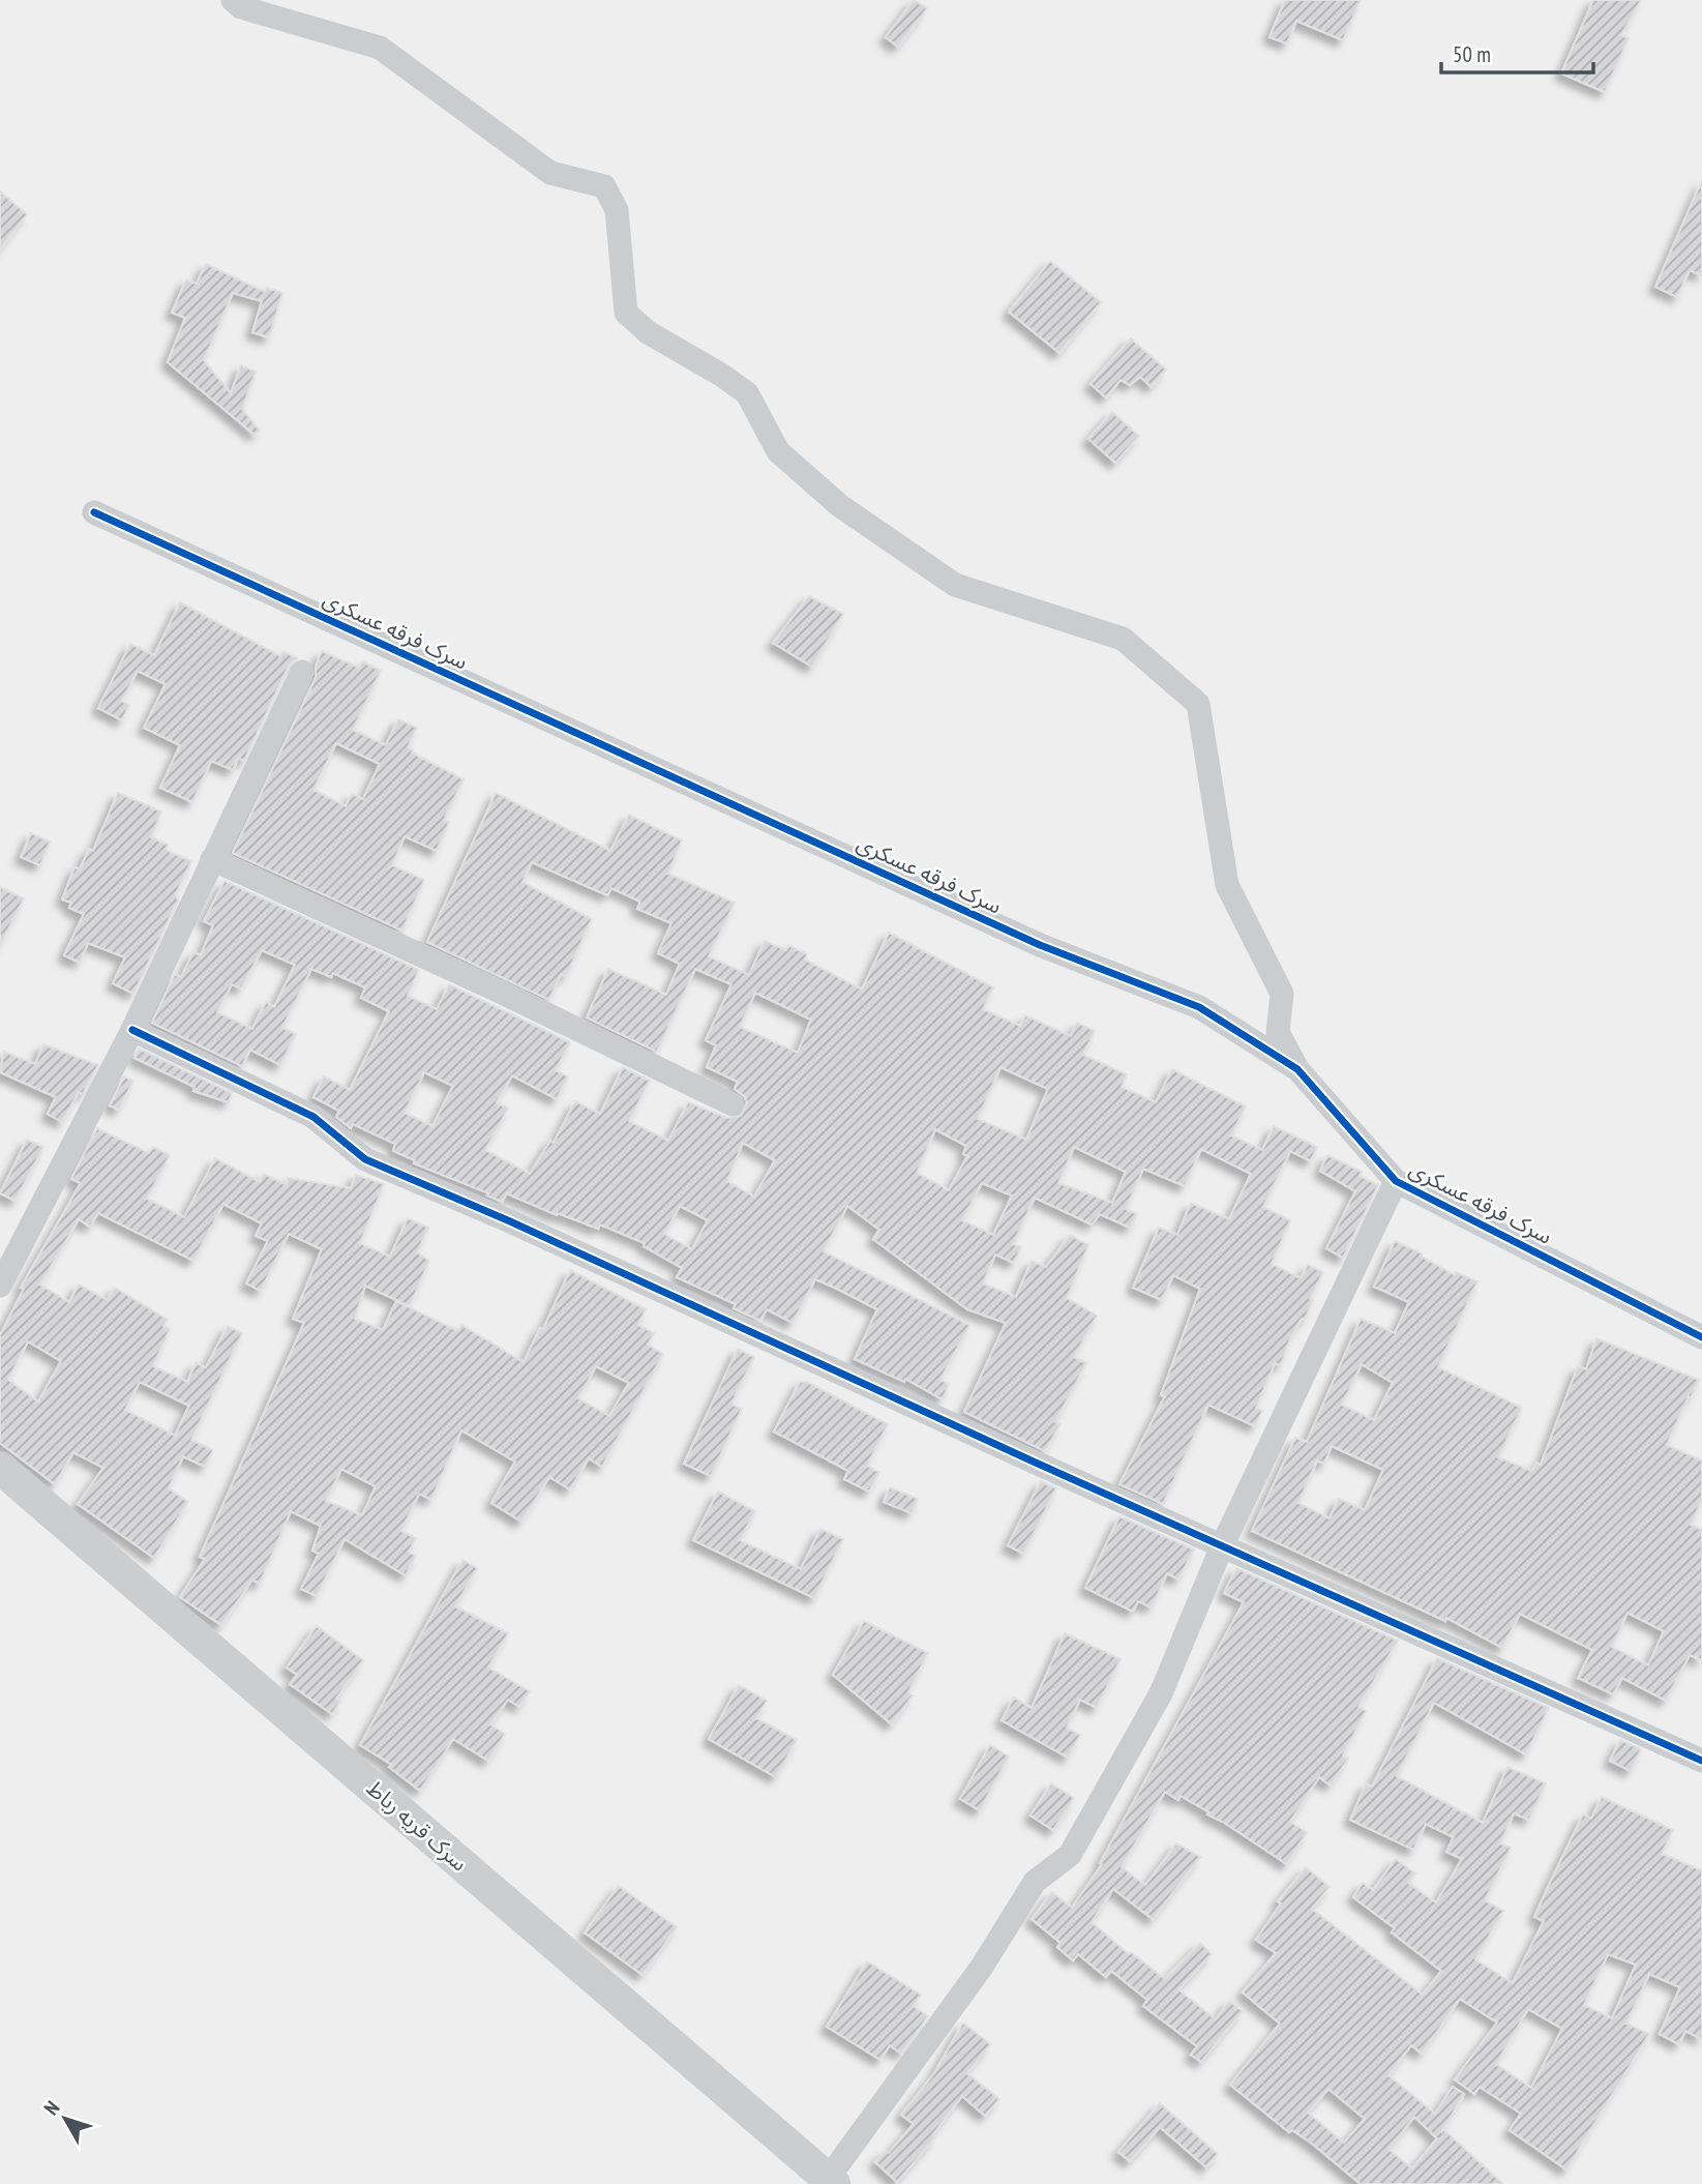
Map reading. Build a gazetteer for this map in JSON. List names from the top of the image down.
{
  "streets": {
    "street": ["سرک فرقه عسکری", "سرک قریه رباط"]
  },
  "scale_bar": "50 m",
  "north": "top left"
}
